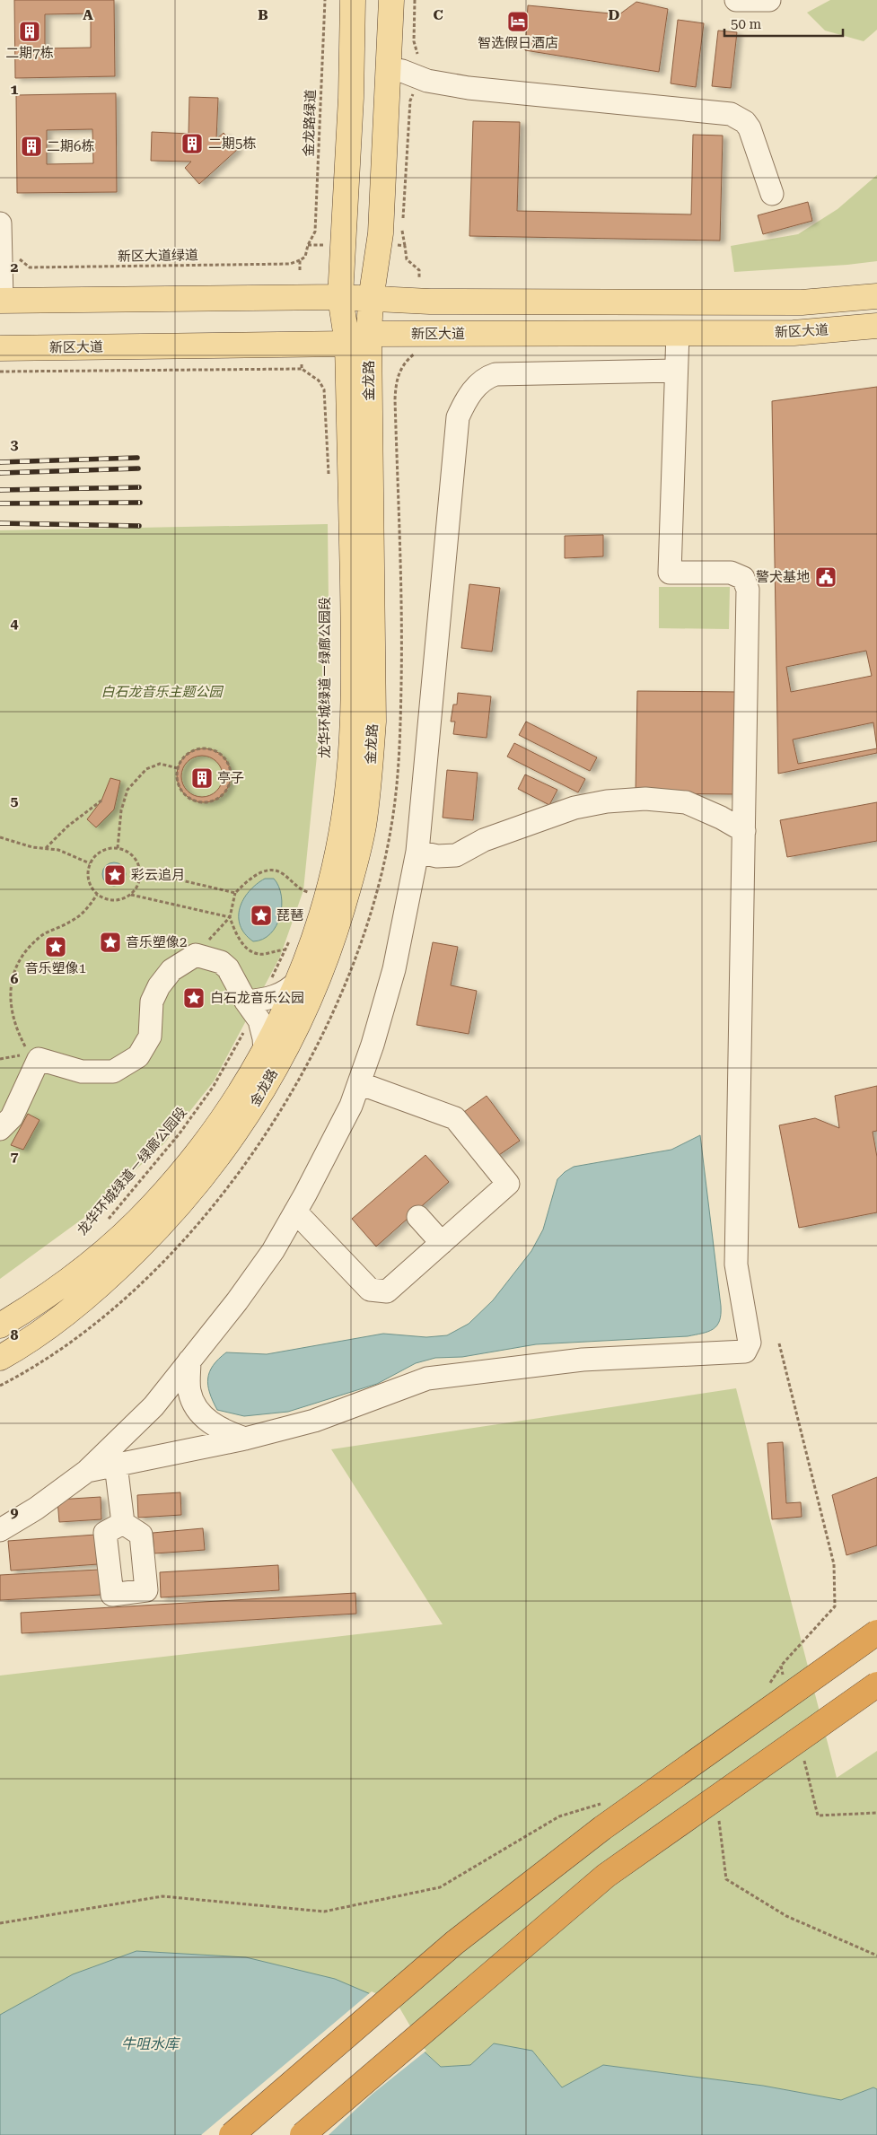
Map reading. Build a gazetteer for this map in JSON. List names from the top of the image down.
{
  "streets": {
    "main road": ["新区大道", "金龙路"],
    "path": ["金龙路绿道", "新区大道绿道", "龙华环城绿道－绿廊公园段"]
  },
  "crossings": [
    ["金龙路绿道", "新区大道绿道"],
    ["新区大道", "金龙路"]
  ],
  "water": ["牛咀水库"],
  "parks": ["白石龙音乐主题公园"],
  "places": {
    "hotel": ["智选假日酒店"],
    "building": [
      "二期7栋",
      "二期5栋",
      "二期6栋",
      "亭子"
    ],
    "public building": ["警犬基地"],
    "place": [
      "彩云追月",
      "琵琶",
      "音乐塑像2",
      "音乐塑像1",
      "白石龙音乐公园"
    ]
  },
  "scale_bar": "50 m",
  "grid": {
    "columns": [
      "A",
      "B",
      "C",
      "D"
    ],
    "rows": [
      "1",
      "2",
      "3",
      "4",
      "5",
      "6",
      "7",
      "8",
      "9"
    ]
  }
}
